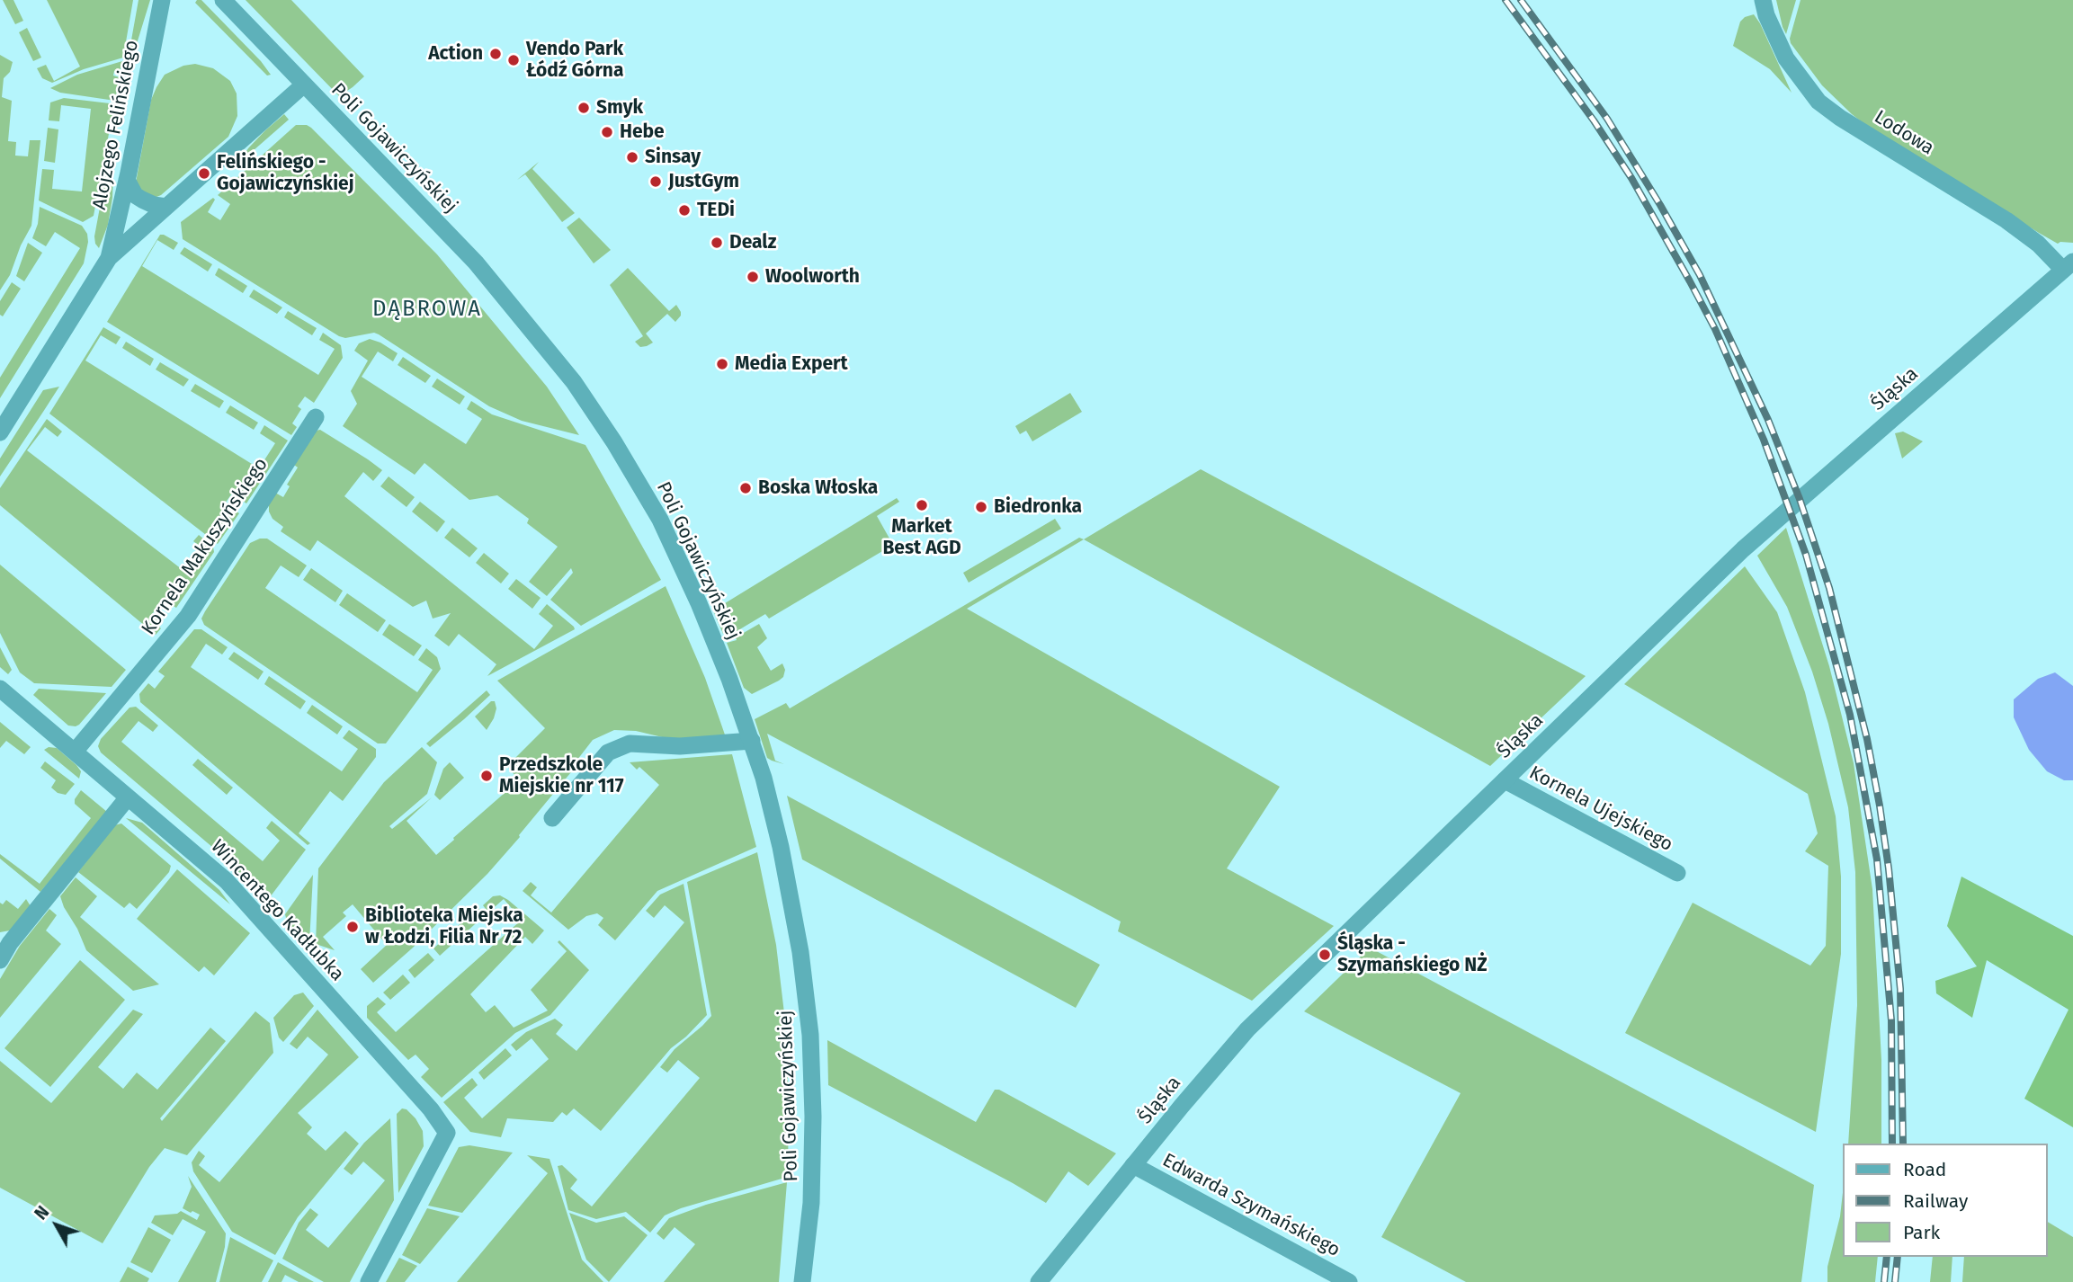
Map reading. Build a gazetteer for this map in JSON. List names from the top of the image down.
{
  "streets": {
    "street": [
      "Alojzego Felińskiego",
      "Lodowa",
      "Poli Gojawiczyńskiej",
      "Śląska",
      "Kornela Makuszyńskiego",
      "Kornela Ujejskiego",
      "Wincentego Kadłubka",
      "Edwarda Szymańskiego"
    ]
  },
  "crossings": [
    ["Alojzego Felińskiego", "Poli Gojawiczyńskiej"],
    ["Lodowa", "Śląska"],
    ["Śląska", "Kornela Ujejskiego"],
    ["Śląska", "Edwarda Szymańskiego"],
    ["Kornela Makuszyńskiego", "Wincentego Kadłubka"]
  ],
  "districts": ["DĄBROWA"],
  "places": [
    "Action",
    "Vendo Park Łódź Górna",
    "Smyk",
    "Hebe",
    "Sinsay",
    "Felińskiego - Gojawiczyńskiej",
    "JustGym",
    "TEDi",
    "Dealz",
    "Woolworth",
    "Media Expert",
    "Boska Włoska",
    "Market Best AGD",
    "Biedronka",
    "Przedszkole Miejskie nr 117",
    "Biblioteka Miejska w Łodzi, Filia Nr 72",
    "Śląska - Szymańskiego NŻ"
  ],
  "legend": ["Road", "Railway", "Park"],
  "north": "top left"
}
